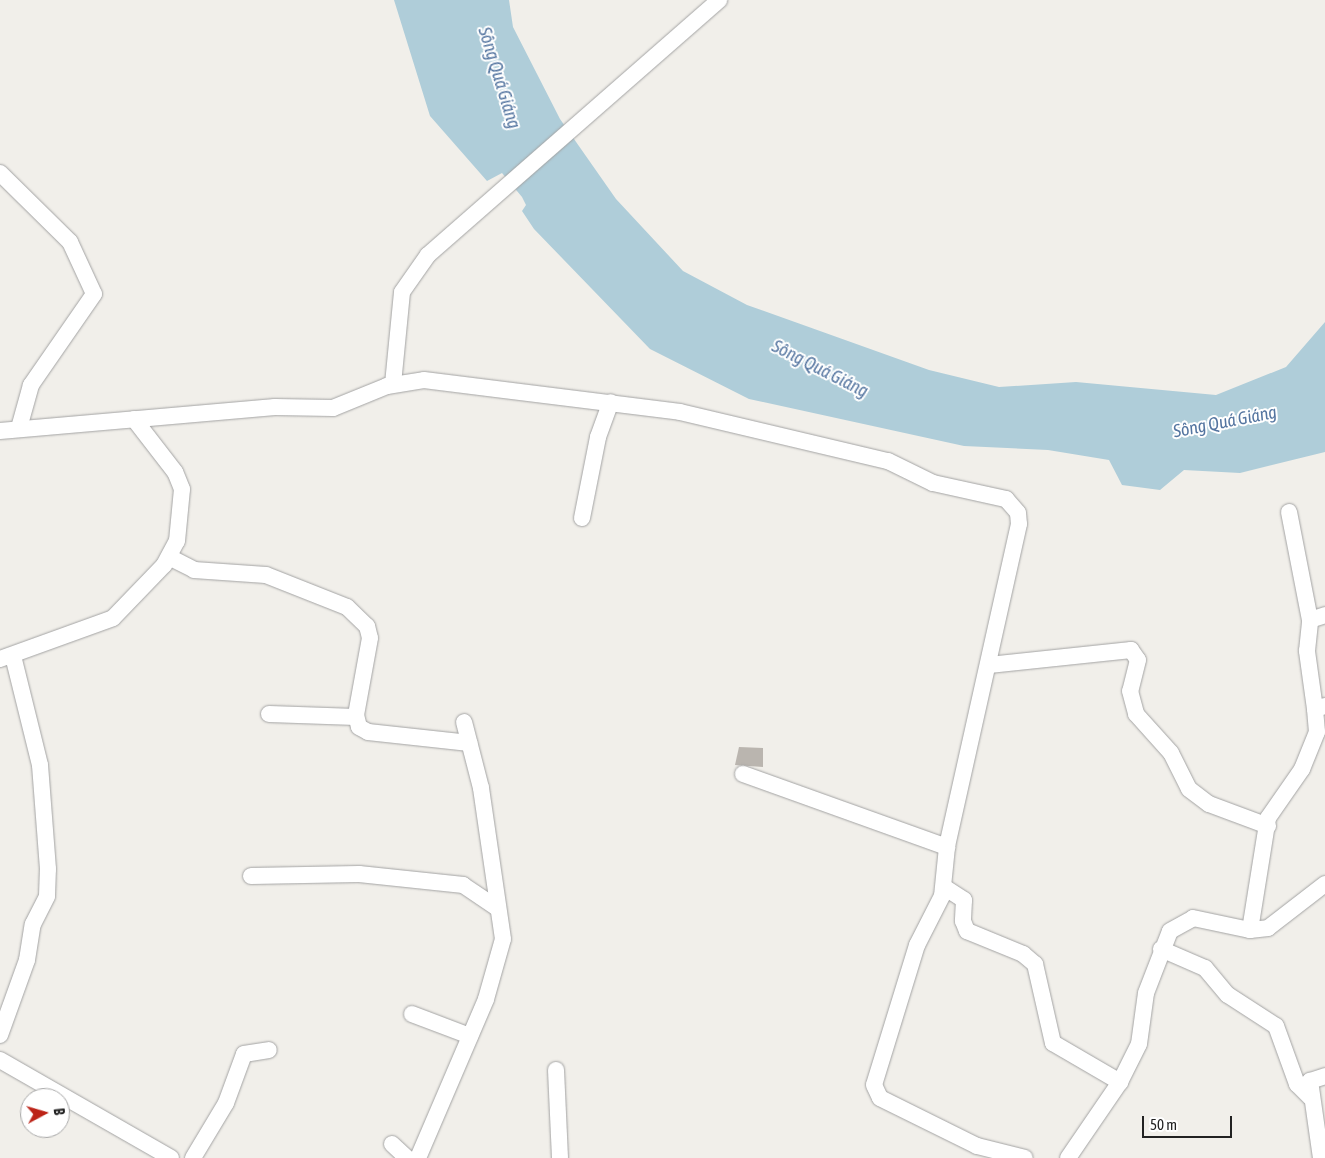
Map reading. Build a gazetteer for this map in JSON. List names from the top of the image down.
{
  "water": ["Sông Quá Giáng"],
  "scale_bar": "50 m",
  "north": "right"
}
